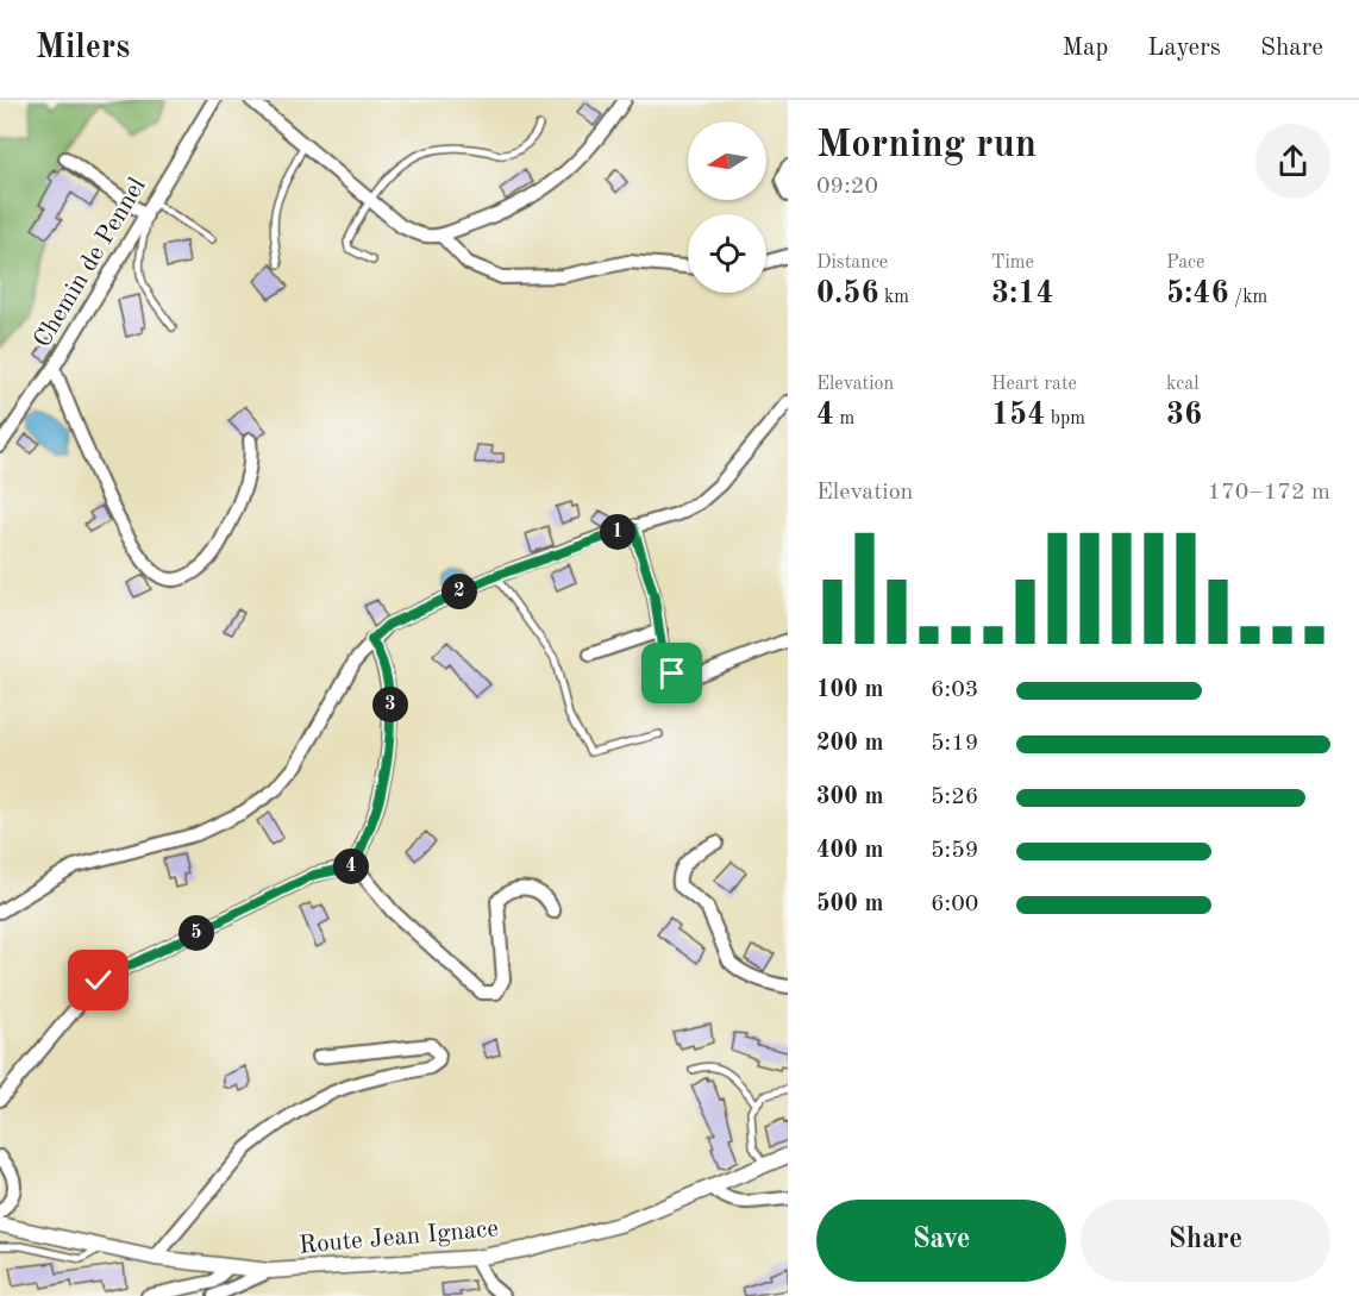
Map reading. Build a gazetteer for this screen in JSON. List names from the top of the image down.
{
  "streets": {
    "street": ["Chemin de Pennel", "Route Jean Ignace"]
  },
  "north": "left",
  "page": {
    "header": "Milers",
    "nav": ["Map", "Layers", "Share"],
    "heading": ["Morning run", "09:20"],
    "stats": [
      ["Distance", "0.56 km"],
      ["Time", "3:14"],
      ["Pace", "5:46 /km"],
      ["Elevation", "4 m"],
      ["Heart rate", "154 bpm"],
      ["kcal", "36"]
    ],
    "chart": ["Elevation", "170–172 m"],
    "pins": [
      "1",
      "2",
      "3",
      "4",
      "5"
    ],
    "list": [
      {
        "name": "100 m",
        "note": "6:03"
      },
      {
        "name": "200 m",
        "note": "5:19"
      },
      {
        "name": "300 m",
        "note": "5:26"
      },
      {
        "name": "400 m",
        "note": "5:59"
      },
      {
        "name": "500 m",
        "note": "6:00"
      }
    ],
    "buttons": ["Save", "Share"]
  }
}
